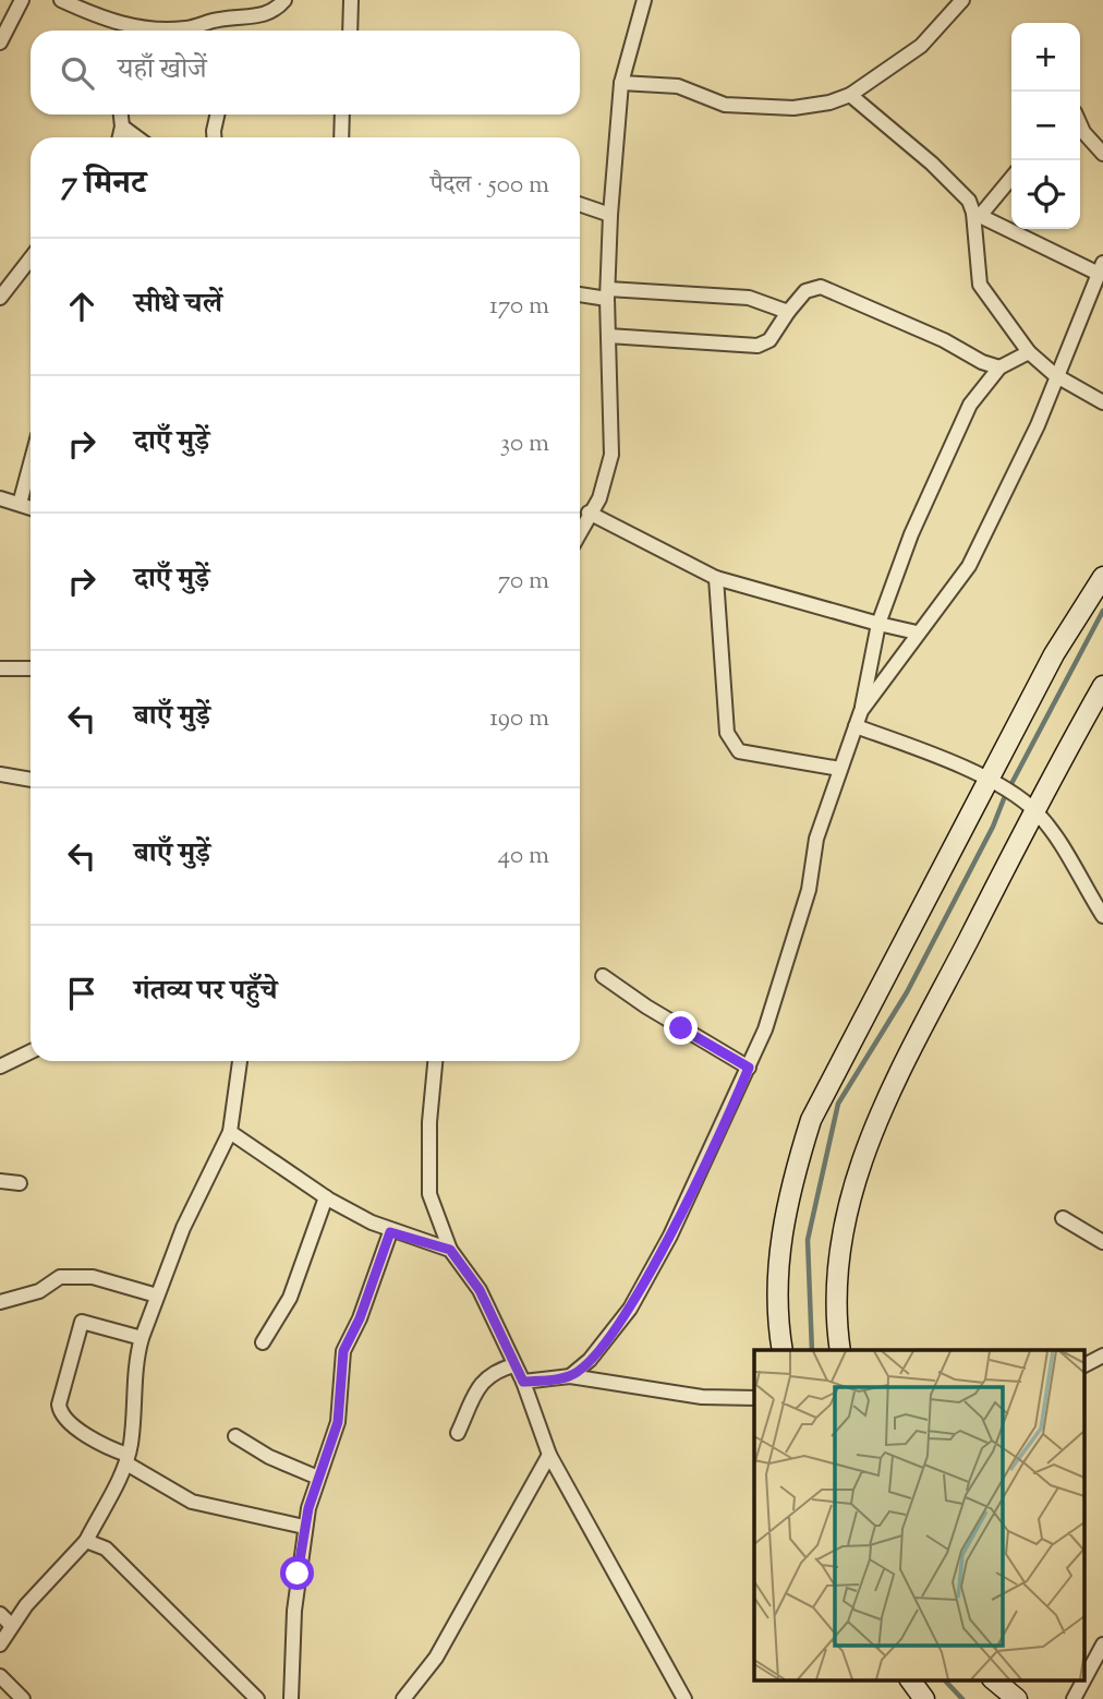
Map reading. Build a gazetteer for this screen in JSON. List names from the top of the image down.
{
  "page": {
    "map_buttons": ["+", "−"],
    "search": "यहाँ खोजें",
    "heading": ["7 मिनट", "पैदल · 500 m"],
    "list": [
      ["सीधे चलें", "170 m"],
      ["दाएँ मुड़ें", "30 m"],
      ["दाएँ मुड़ें", "70 m"],
      ["बाएँ मुड़ें", "190 m"],
      ["बाएँ मुड़ें", "40 m"],
      "गंतव्य पर पहुँचे"
    ]
  }
}
